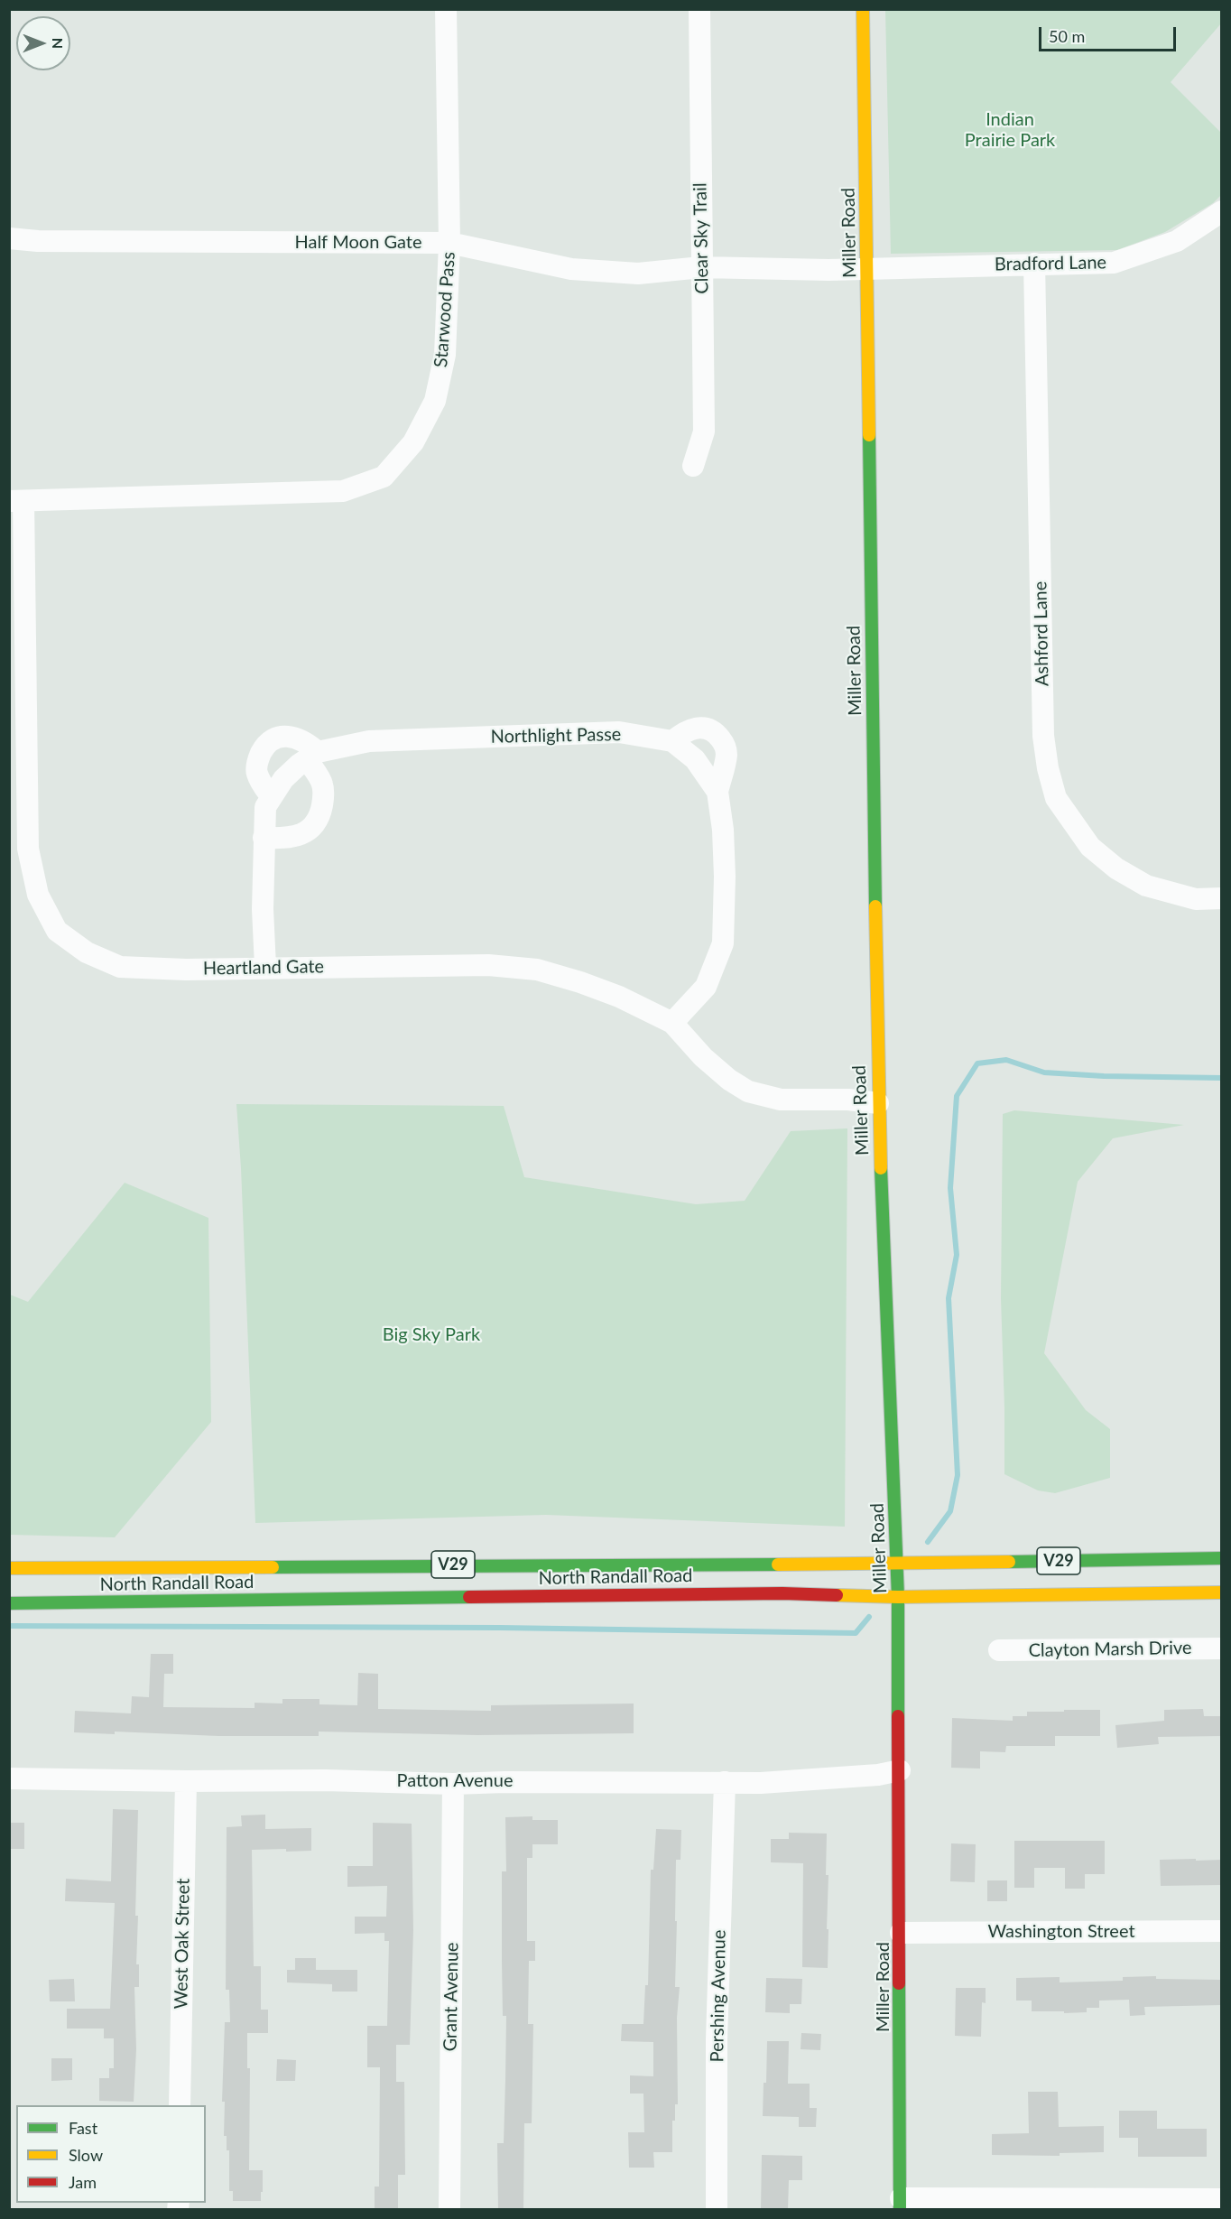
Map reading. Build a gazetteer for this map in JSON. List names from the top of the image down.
{
  "streets": {
    "main road": ["Miller Road", "V29", "North Randall Road"],
    "street": [
      "Clear Sky Trail",
      "Half Moon Gate",
      "Bradford Lane",
      "Starwood Pass",
      "Ashford Lane",
      "Northlight Passe",
      "Heartland Gate",
      "Clayton Marsh Drive",
      "Patton Avenue",
      "Washington Street",
      "West Oak Street",
      "Pershing Avenue",
      "Grant Avenue"
    ]
  },
  "crossings": [
    ["Miller Road", "Half Moon Gate"],
    ["Miller Road", "Bradford Lane"],
    ["Miller Road", "Heartland Gate"],
    ["Miller Road", "North Randall Road"],
    ["Miller Road", "Patton Avenue"],
    ["Miller Road", "Washington Street"],
    ["Clear Sky Trail", "Half Moon Gate"],
    ["Half Moon Gate", "Bradford Lane"],
    ["Half Moon Gate", "Starwood Pass"],
    ["Bradford Lane", "Ashford Lane"],
    ["Starwood Pass", "Heartland Gate"],
    ["Northlight Passe", "Heartland Gate"],
    ["Patton Avenue", "West Oak Street"],
    ["Patton Avenue", "Pershing Avenue"],
    ["Patton Avenue", "Grant Avenue"]
  ],
  "parks": ["Indian Prairie Park", "Big Sky Park"],
  "legend": ["Fast", "Slow", "Jam"],
  "scale_bar": "50 m",
  "north": "right"
}
